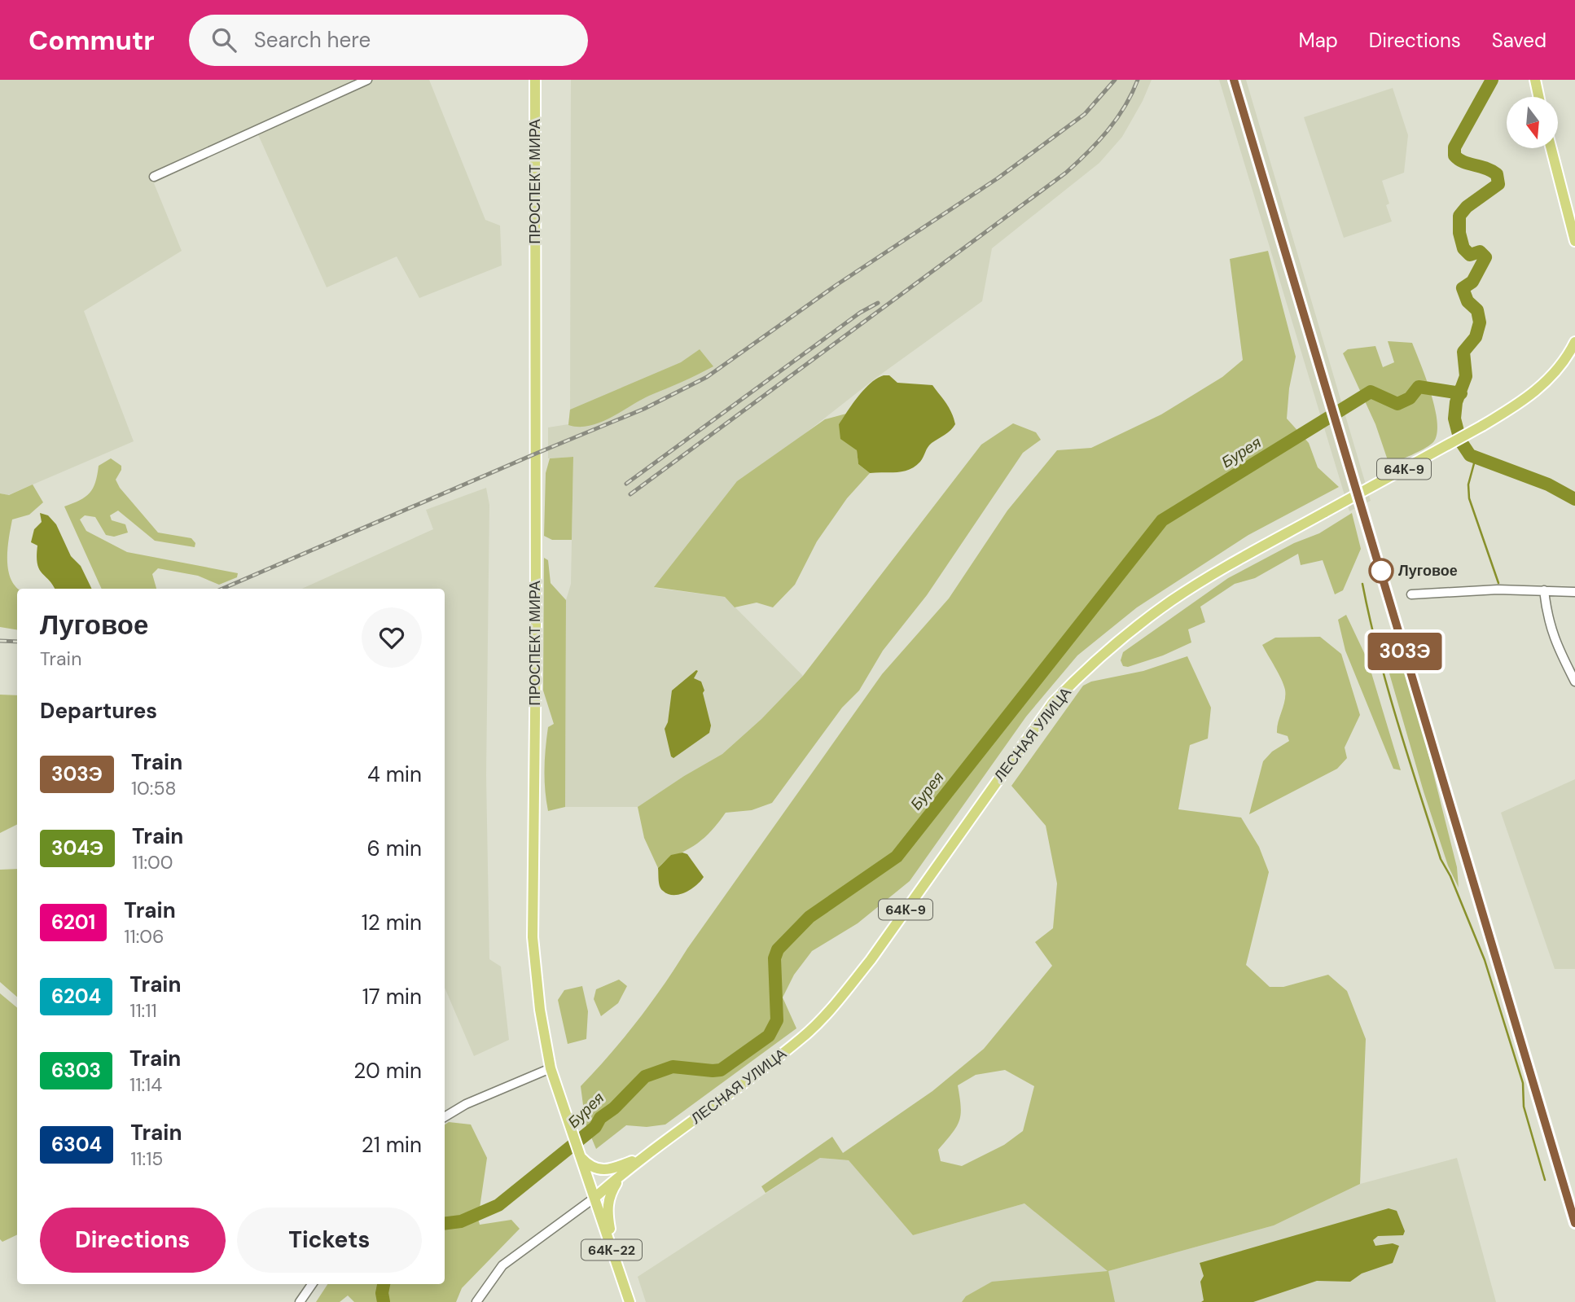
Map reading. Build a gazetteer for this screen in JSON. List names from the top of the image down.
{
  "streets": {
    "main road": [
      "ПРОСПЕКТ МИРА",
      "64К-9",
      "ЛЕСНАЯ УЛИЦА",
      "64К-22"
    ]
  },
  "crossings": [
    ["ПРОСПЕКТ МИРА", "ЛЕСНАЯ УЛИЦА"],
    ["ПРОСПЕКТ МИРА", "64К-22"],
    ["ЛЕСНАЯ УЛИЦА", "64К-22"]
  ],
  "water": ["Бурея"],
  "places": ["Луговое"],
  "north": "bottom",
  "page": {
    "header": "Commutr",
    "search": "Search here",
    "nav": ["Map", "Directions", "Saved"],
    "on_map": "303Э",
    "heading": [
      ["Луговое", "Train"],
      "Departures"
    ],
    "list": [
      {
        "mark": "303Э",
        "name": "Train",
        "note": "10:58",
        "value": "4 min"
      },
      {
        "mark": "304Э",
        "name": "Train",
        "note": "11:00",
        "value": "6 min"
      },
      {
        "mark": "6201",
        "name": "Train",
        "note": "11:06",
        "value": "12 min"
      },
      {
        "mark": "6204",
        "name": "Train",
        "note": "11:11",
        "value": "17 min"
      },
      {
        "mark": "6303",
        "name": "Train",
        "note": "11:14",
        "value": "20 min"
      },
      {
        "mark": "6304",
        "name": "Train",
        "note": "11:15",
        "value": "21 min"
      }
    ],
    "buttons": ["Directions", "Tickets"]
  }
}
